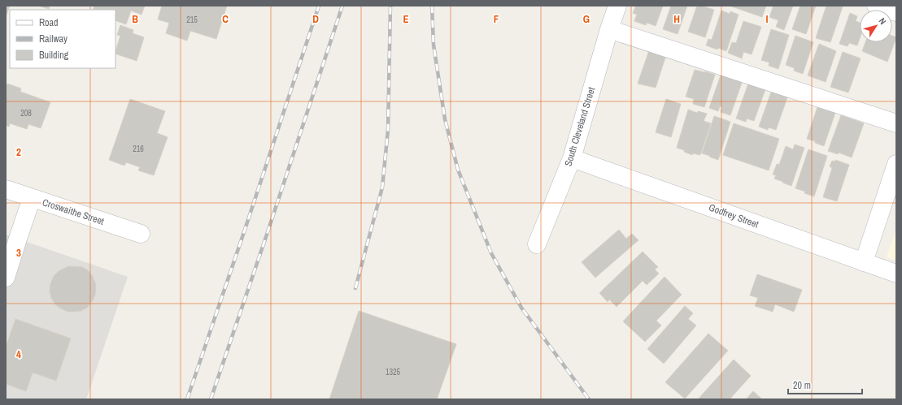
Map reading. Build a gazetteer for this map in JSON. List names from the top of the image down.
{
  "streets": {
    "street": ["South Cleveland Street", "Croswaithe Street", "Godfrey Street"]
  },
  "crossings": [
    ["South Cleveland Street", "Godfrey Street"]
  ],
  "house_numbers": [
    "215",
    "208",
    "216",
    "1325"
  ],
  "legend": ["Road", "Railway", "Building"],
  "scale_bar": "20 m",
  "north": "top right",
  "grid": {
    "columns": [
      "B",
      "C",
      "D",
      "E",
      "F",
      "G",
      "H",
      "I"
    ],
    "rows": ["2", "3", "4"]
  }
}
